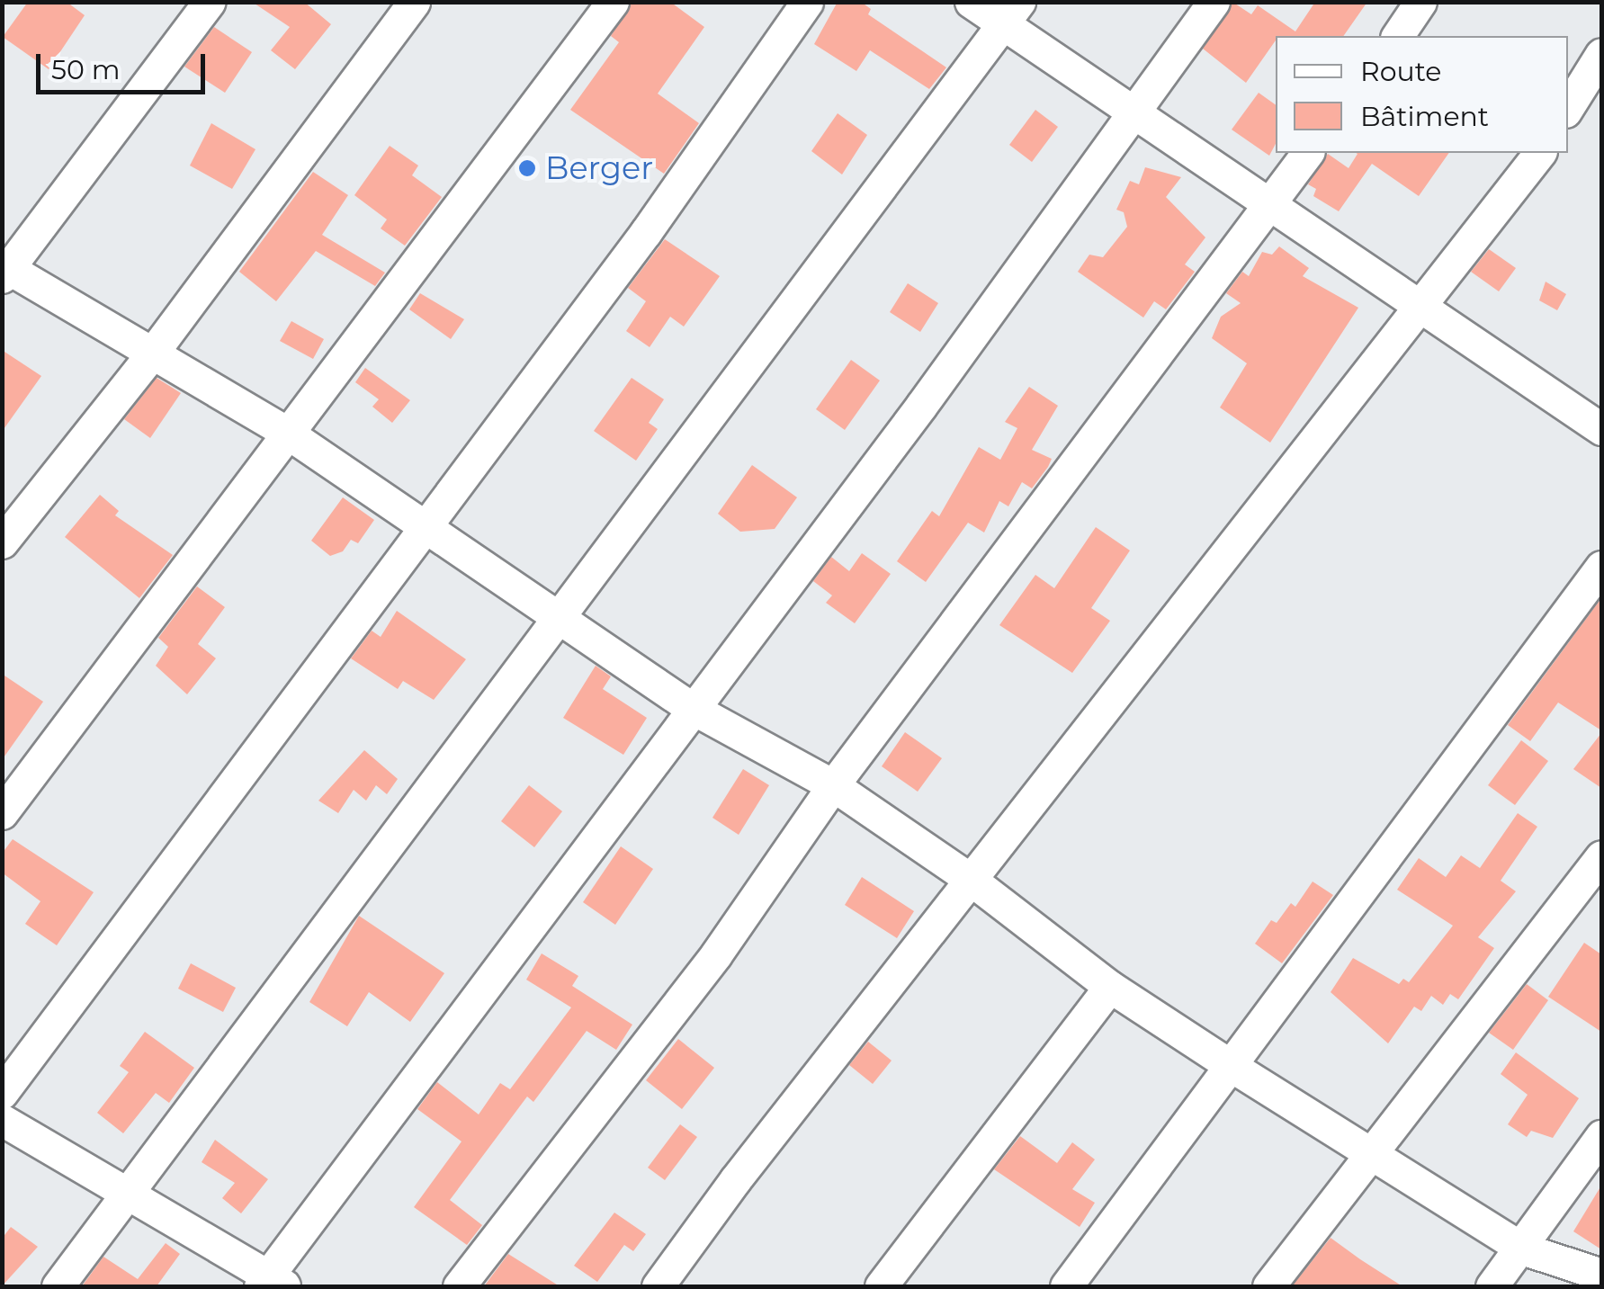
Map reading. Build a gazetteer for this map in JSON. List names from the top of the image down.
{
  "places": ["Berger"],
  "legend": ["Route", "Bâtiment"],
  "scale_bar": "50 m"
}
